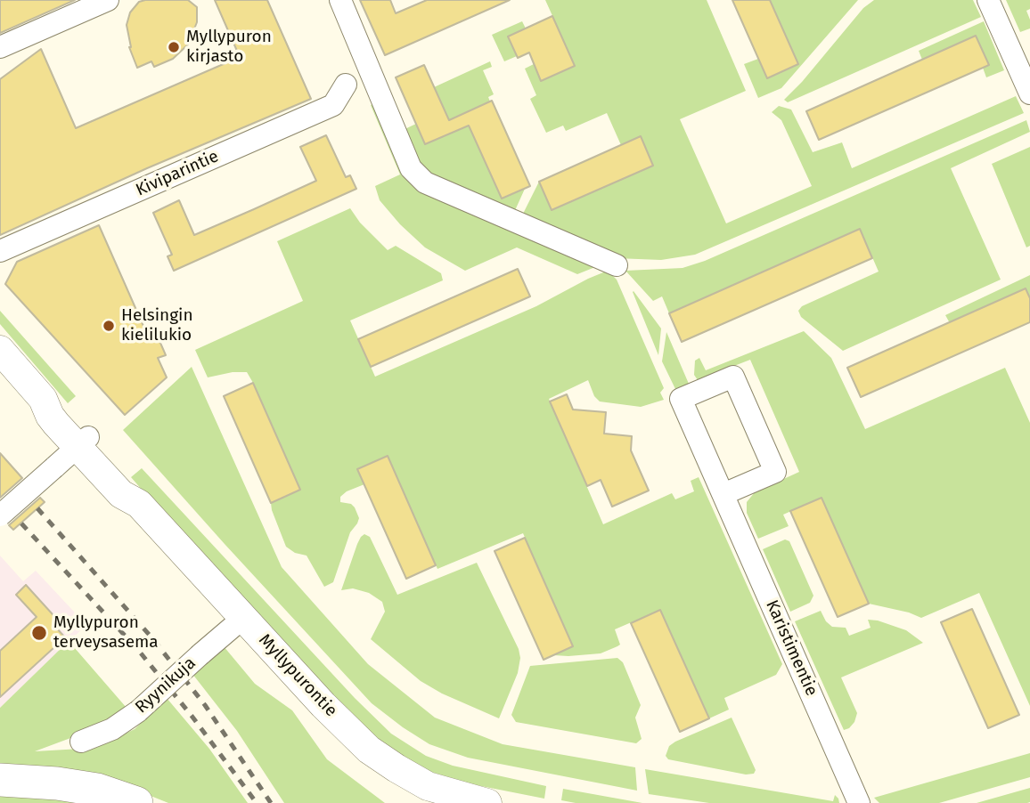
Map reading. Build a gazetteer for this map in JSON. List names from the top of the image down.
{
  "streets": {
    "main road": ["Myllypurontie"],
    "street": ["Kiviparintie", "Karistimentie", "Ryynikuja"]
  },
  "crossings": [
    ["Myllypurontie", "Ryynikuja"]
  ],
  "places": ["Myllypuron kirjasto", "Helsingin kielilukio", "Myllypuron terveysasema"]
}
